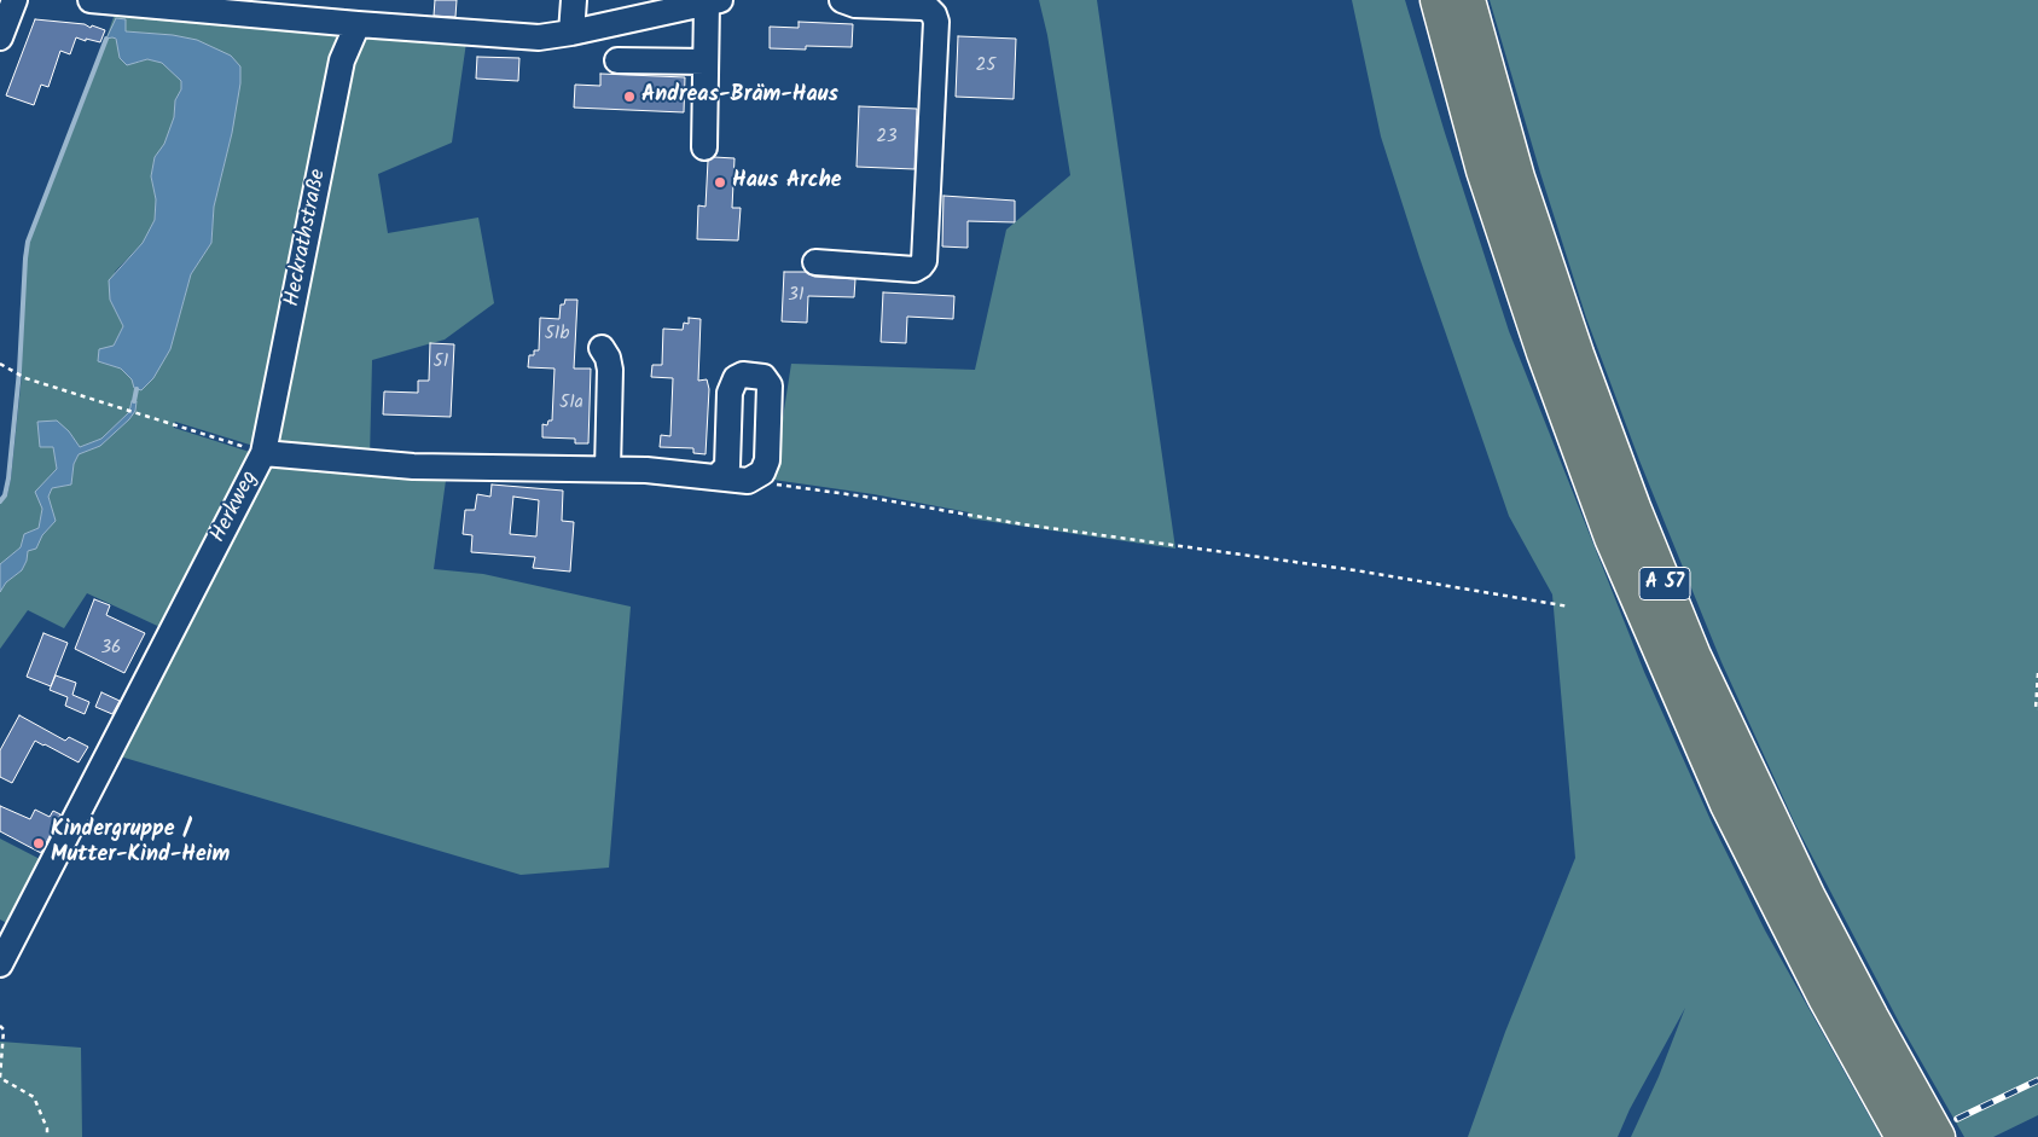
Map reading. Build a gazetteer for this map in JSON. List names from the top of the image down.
{
  "streets": {
    "highway": ["A 57"],
    "street": ["Heckrathstraße", "Herkweg"]
  },
  "crossings": [
    ["Heckrathstraße", "Herkweg"]
  ],
  "places": ["Andreas-Bräm-Haus", "Haus Arche", "Kindergruppe / Mutter-Kind-Heim"],
  "house_numbers": [
    "25",
    "23",
    "31",
    "51b",
    "51",
    "51a",
    "36"
  ]
}
